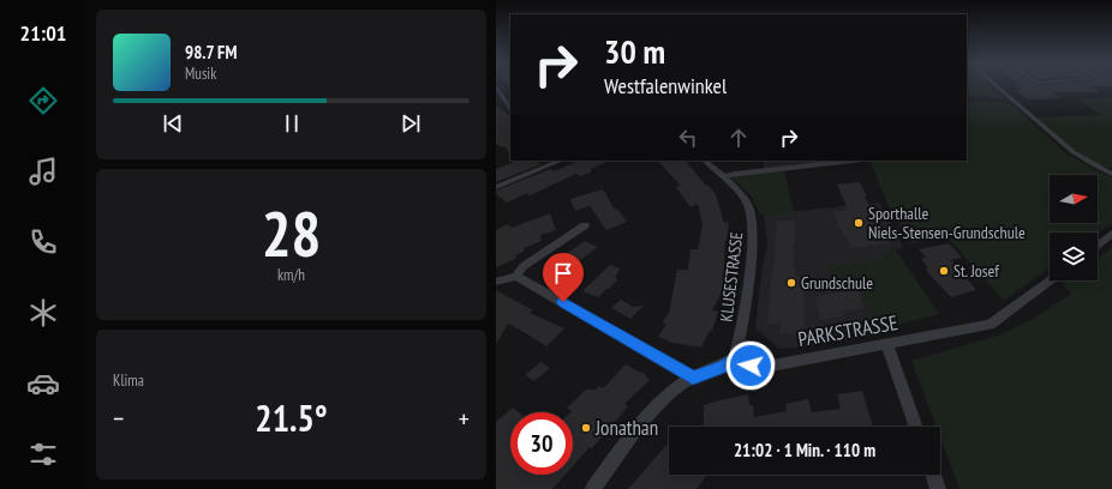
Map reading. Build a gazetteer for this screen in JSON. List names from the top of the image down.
{
  "streets": {
    "street": ["KLUSESTRASSE", "PARKSTRASSE"]
  },
  "crossings": [
    ["KLUSESTRASSE", "PARKSTRASSE"]
  ],
  "places": [
    "Sporthalle Niels-Stensen-Grundschule",
    "St. Josef",
    "Grundschule",
    "Jonathan"
  ],
  "north": "right",
  "page": {
    "tabs": "21:01",
    "turn": ["30 m", "Westfalenwinkel"],
    "song": ["98.7 FM", "Musik"],
    "tile": [
      ["28", "km/h"],
      "Klima"
    ],
    "heat": ["−", "21.5°", "+"],
    "limit": "30",
    "trip": "21:02 · 1 Min. · 110 m"
  }
}
